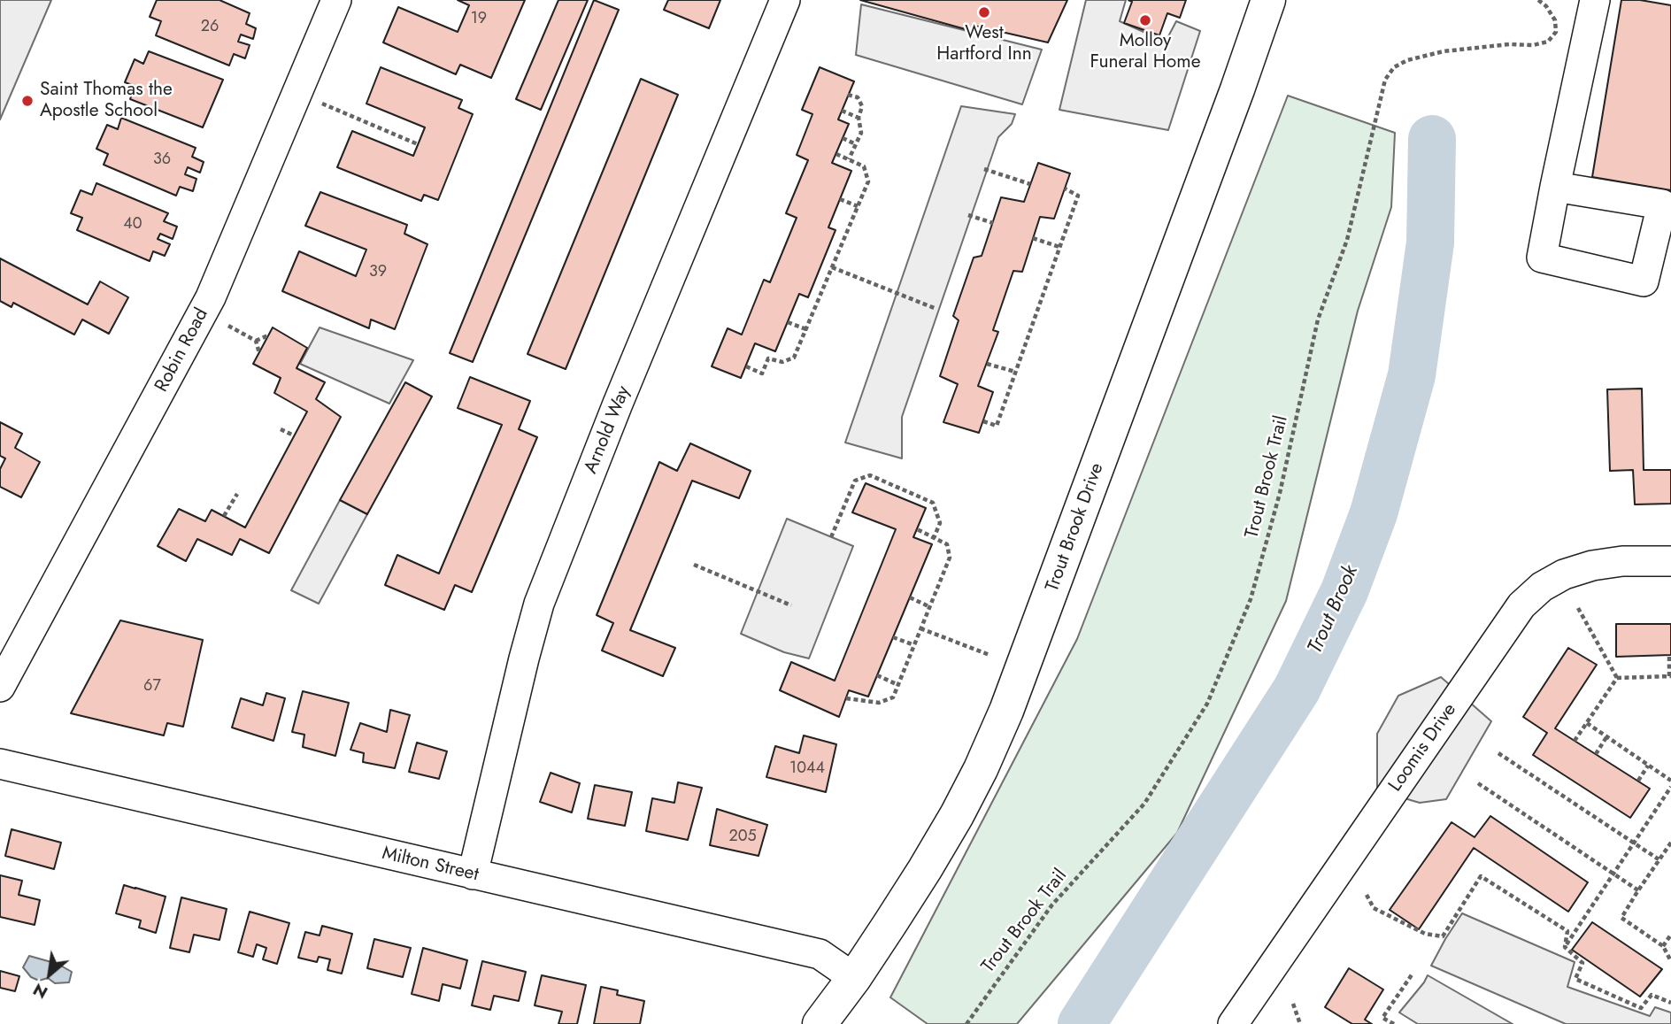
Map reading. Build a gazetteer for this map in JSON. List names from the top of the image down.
{
  "streets": {
    "main road": ["Trout Brook Drive"],
    "street": [
      "Robin Road",
      "Arnold Way",
      "Loomis Drive",
      "Milton Street"
    ],
    "path": ["Trout Brook Trail"]
  },
  "crossings": [
    ["Arnold Way", "Milton Street"],
    ["Trout Brook Drive", "Milton Street"]
  ],
  "water": ["Trout Brook"],
  "places": ["West Hartford Inn", "Molloy Funeral Home", "Saint Thomas the Apostle School"],
  "house_numbers": [
    "19",
    "26",
    "36",
    "40",
    "39",
    "67",
    "1044",
    "205"
  ],
  "north": "bottom left"
}
